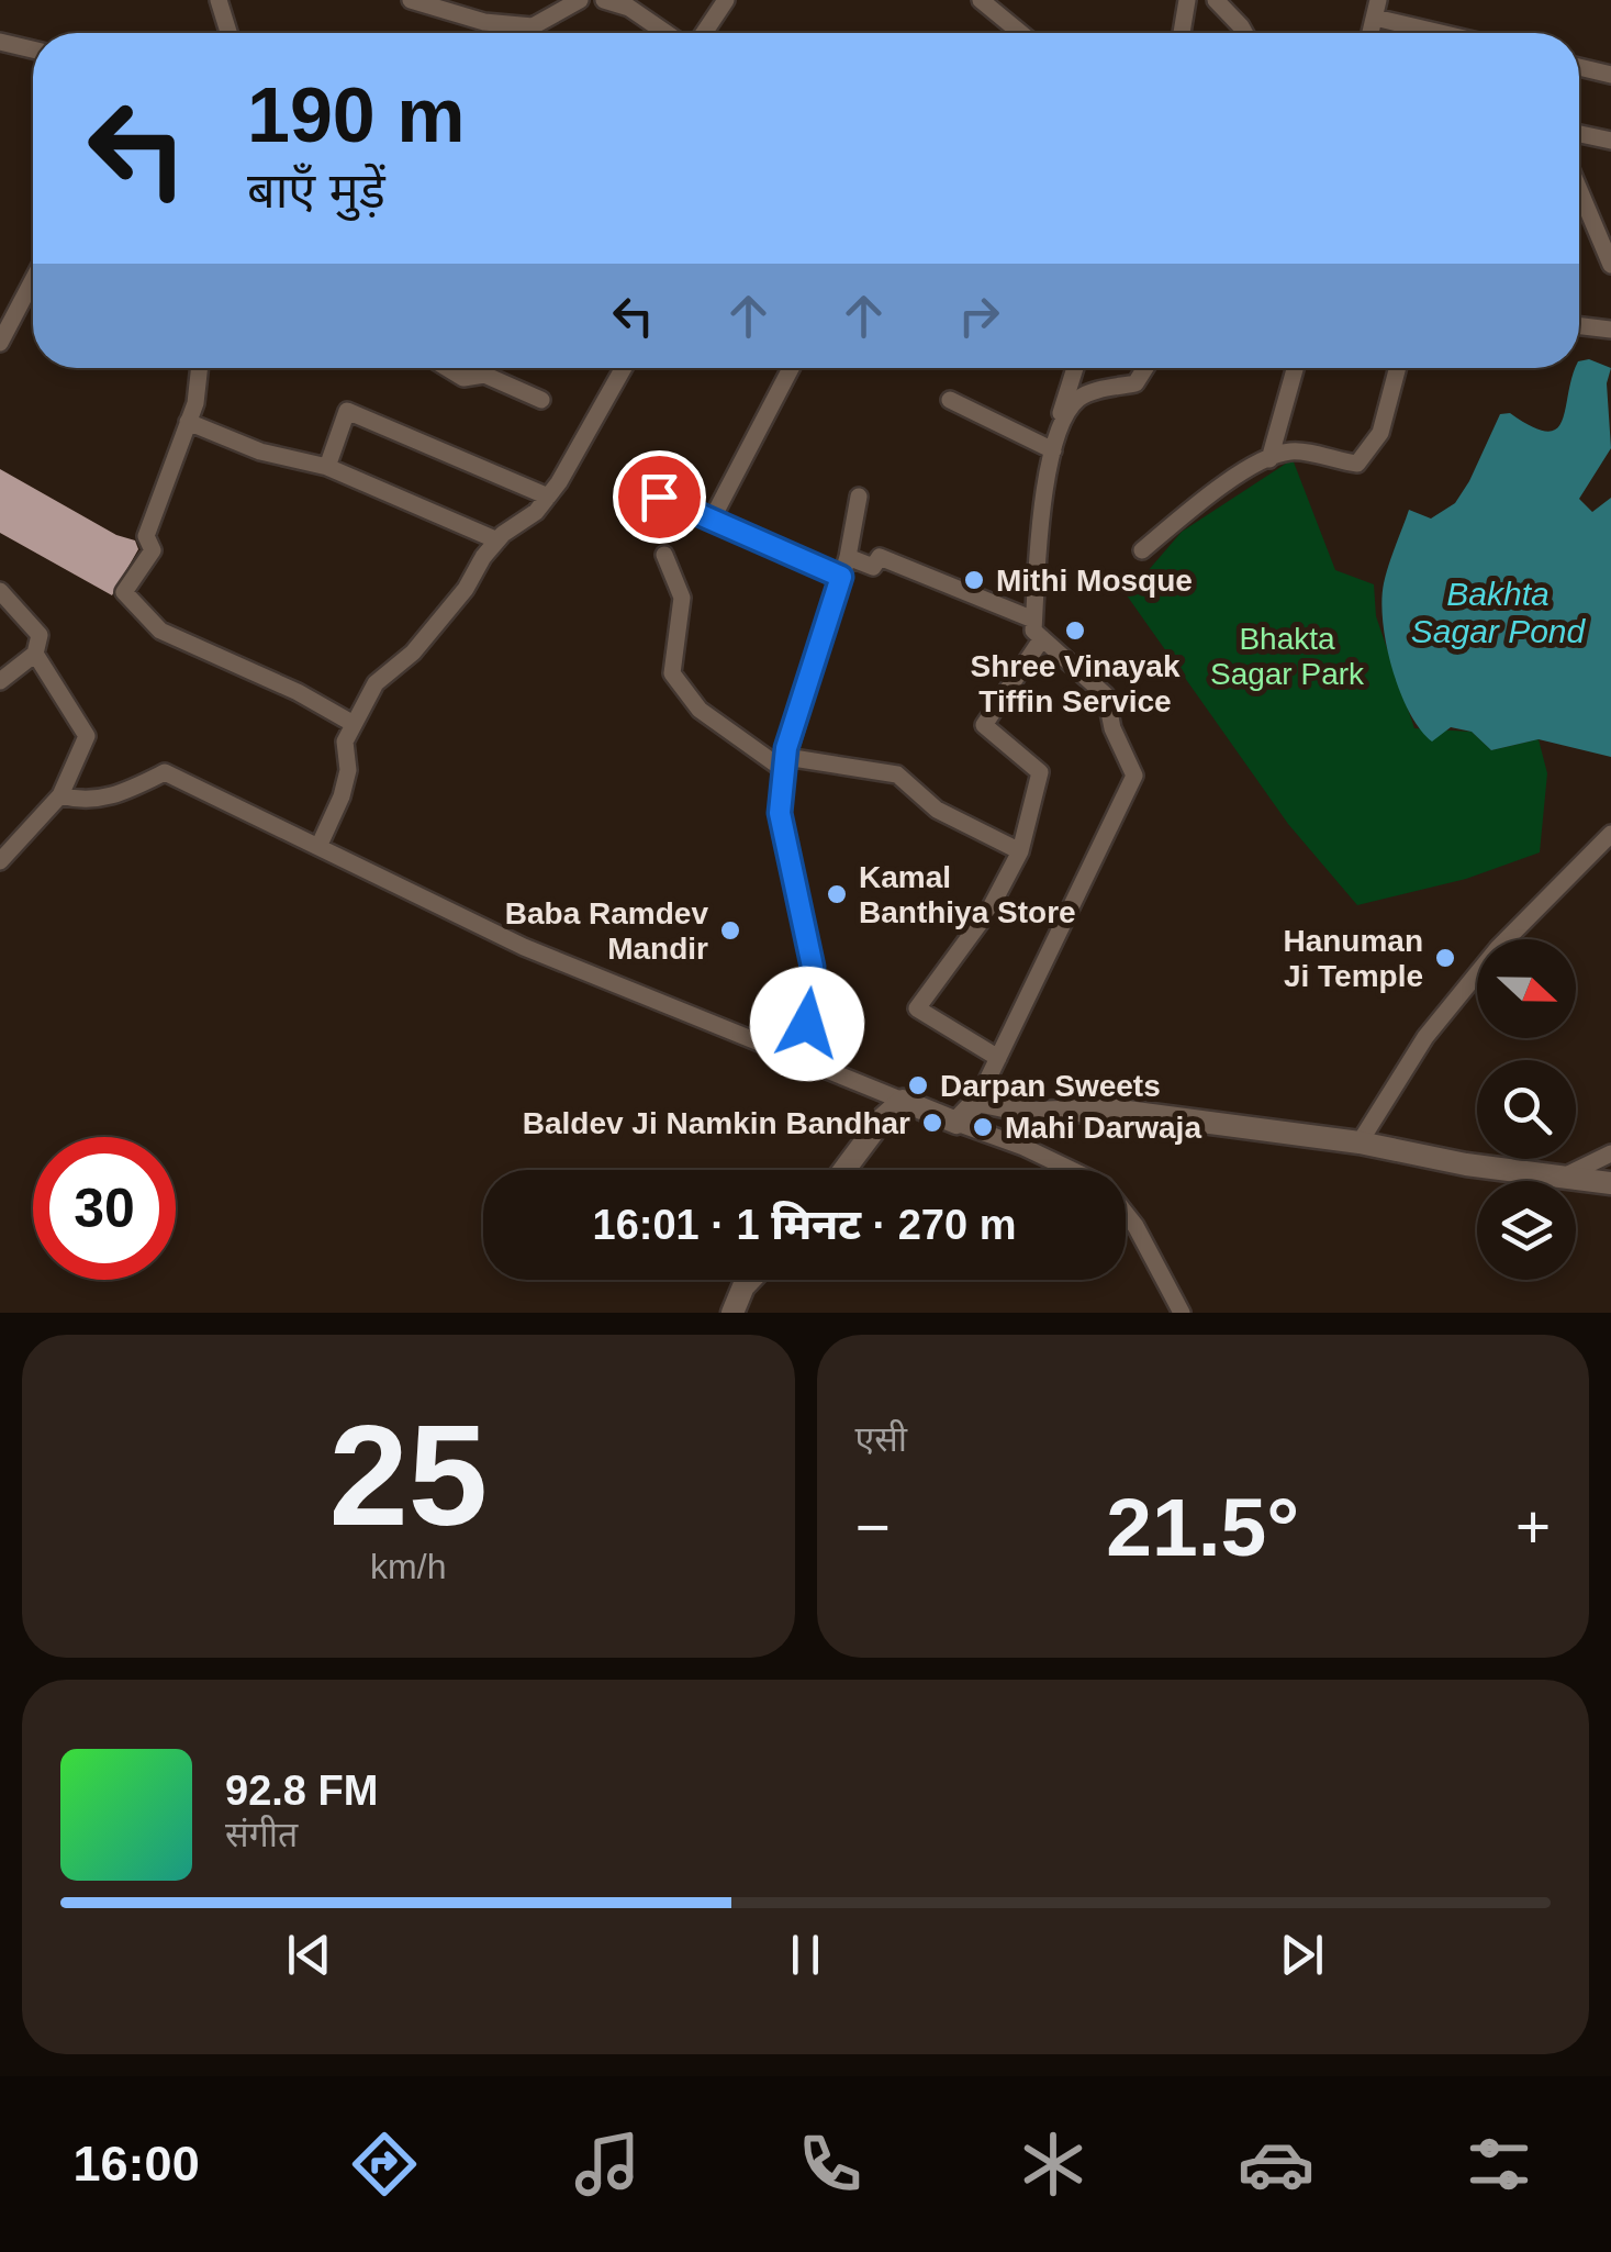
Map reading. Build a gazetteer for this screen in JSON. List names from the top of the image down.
{
  "water": ["Bakhta Sagar Pond"],
  "parks": ["Bhakta Sagar Park"],
  "places": [
    "Mithi Mosque",
    "Shree Vinayak Tiffin Service",
    "Kamal Banthiya Store",
    "Baba Ramdev Mandir",
    "Hanuman Ji Temple",
    "Darpan Sweets",
    "Baldev Ji Namkin Bandhar",
    "Mahi Darwaja"
  ],
  "north": "right",
  "page": {
    "turn": ["190 m", "बाएँ मुड़ें"],
    "limit": "30",
    "trip": "16:01 · 1 मिनट · 270 m",
    "tile": [
      ["25", "km/h"],
      "एसी"
    ],
    "heat": ["−", "21.5°", "+"],
    "song": ["92.8 FM", "संगीत"],
    "tabs": "16:00"
  }
}
